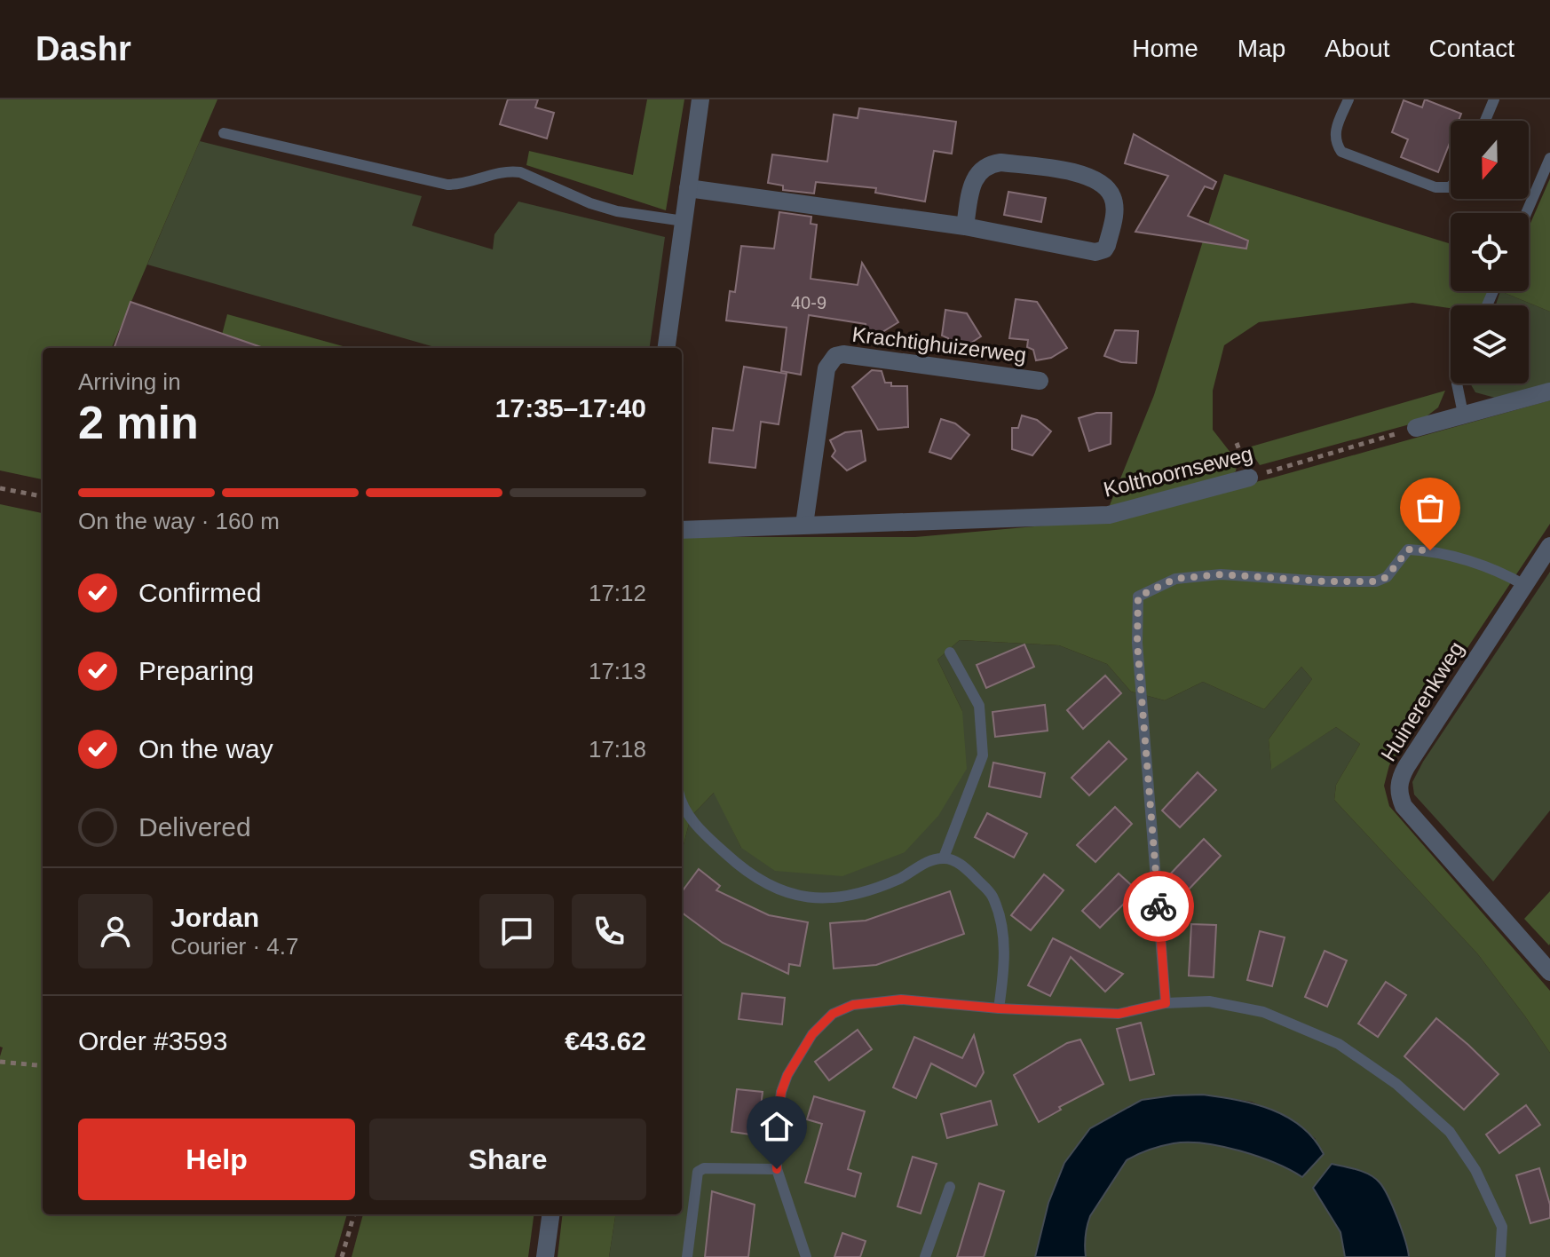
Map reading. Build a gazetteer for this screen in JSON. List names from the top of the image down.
{
  "streets": {
    "street": ["Krachtighuizerweg", "Kolthoornseweg", "Huinerenkweg"]
  },
  "crossings": [
    ["Krachtighuizerweg", "Kolthoornseweg"]
  ],
  "house_numbers": ["40-9"],
  "north": "bottom",
  "page": {
    "header": "Dashr",
    "nav": [
      "Home",
      "Map",
      "About",
      "Contact"
    ],
    "heading": ["2 min", "Arriving in", "17:35–17:40"],
    "panel": [
      "Jordan",
      "Courier · 4.7",
      "Order #3593",
      "€43.62"
    ],
    "bar": "On the way · 160 m",
    "list": [
      ["Confirmed", "17:12"],
      ["Preparing", "17:13"],
      ["On the way", "17:18"],
      "Delivered"
    ],
    "buttons": ["Help", "Share"]
  }
}
